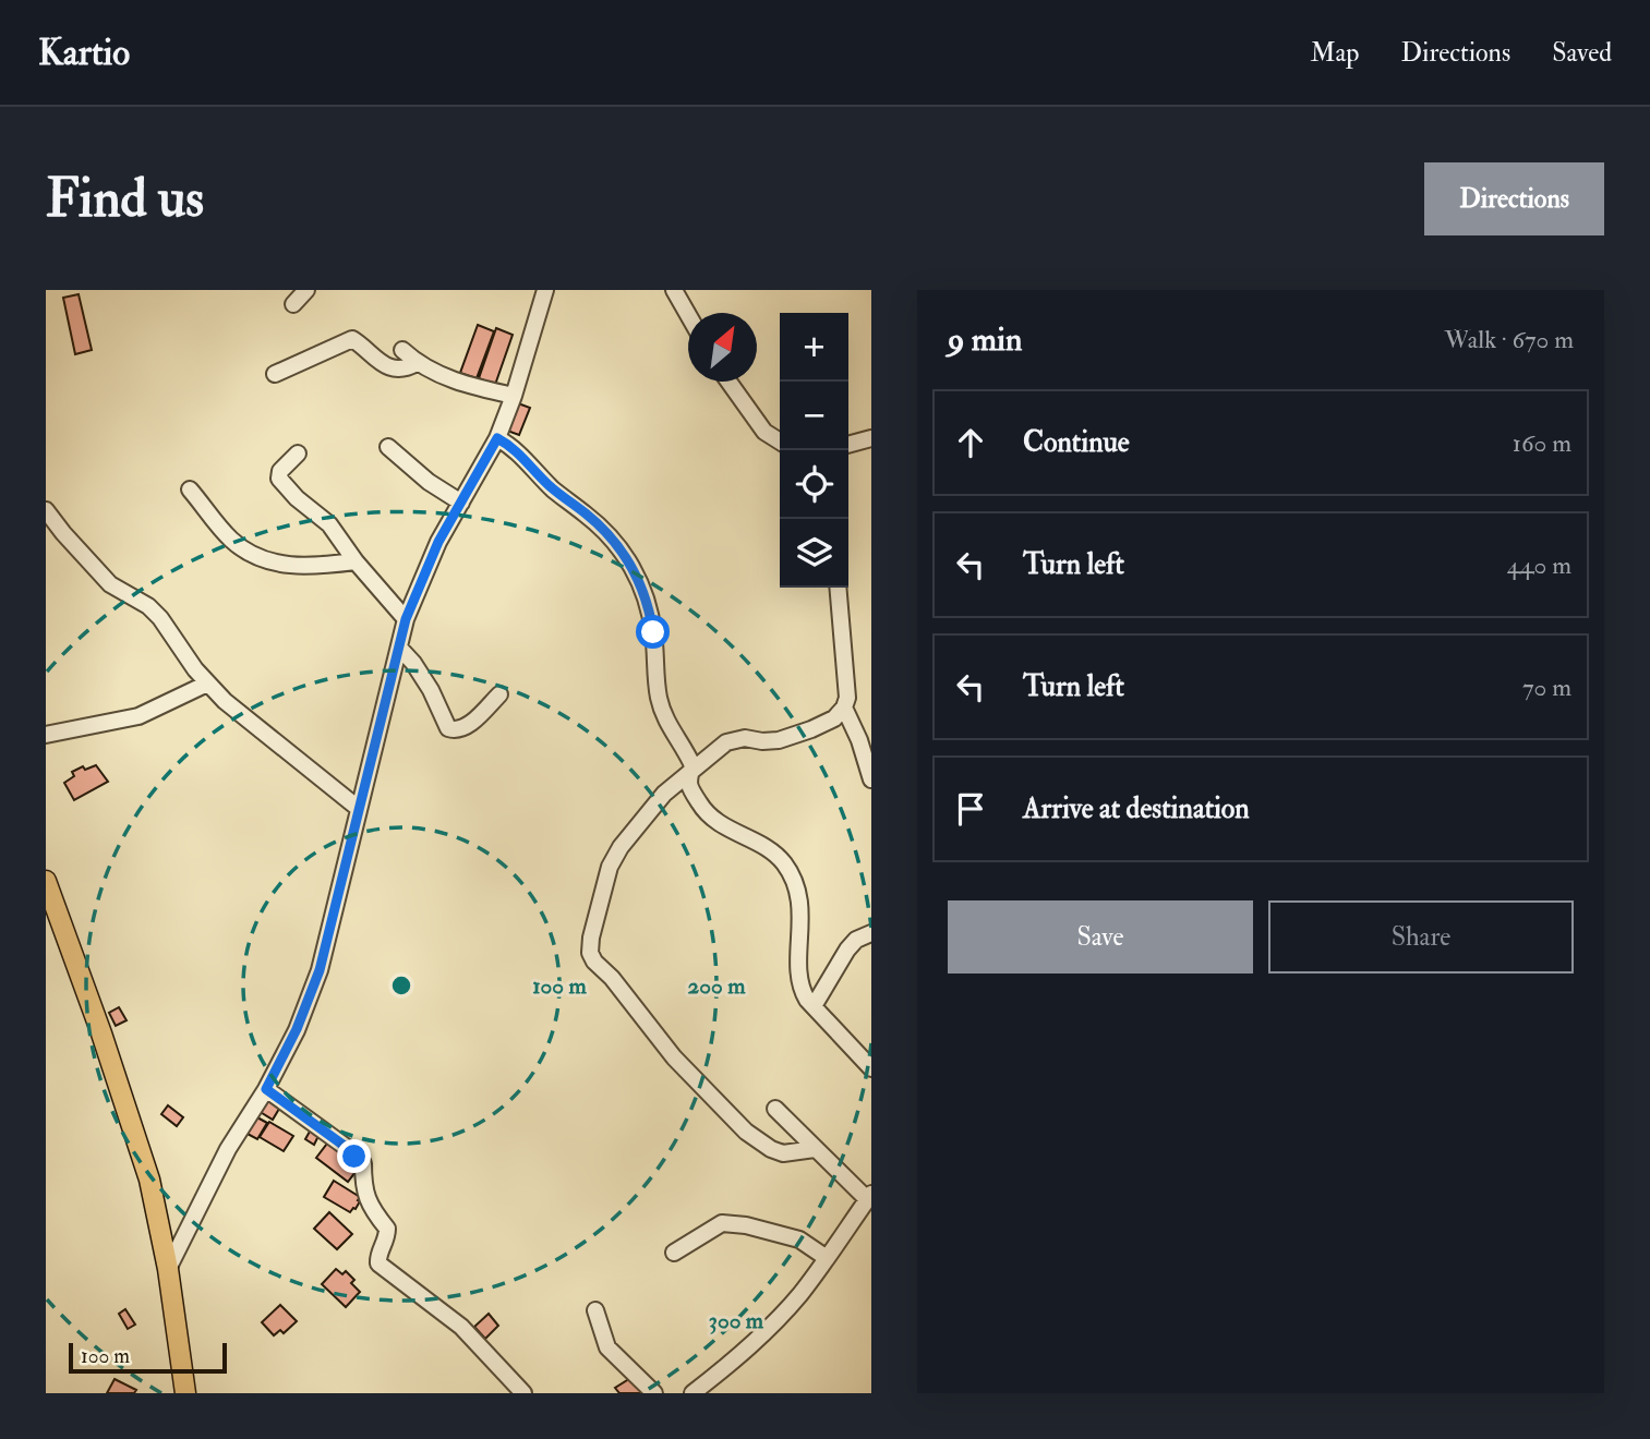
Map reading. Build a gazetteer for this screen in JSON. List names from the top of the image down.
{
  "scale_bar": "100 m",
  "north": "top right",
  "page": {
    "header": "Kartio",
    "nav": ["Map", "Directions", "Saved"],
    "buttons": [
      "Directions",
      ["Save", "Share"]
    ],
    "title": "Find us",
    "heading": ["9 min", "Walk · 670 m"],
    "map_buttons": ["+", "−"],
    "list": [
      ["Continue", "160 m"],
      ["Turn left", "440 m"],
      ["Turn left", "70 m"],
      "Arrive at destination"
    ],
    "scale": "100 m"
  },
  "rings": ["100 m", "200 m", "300 m"]
}
